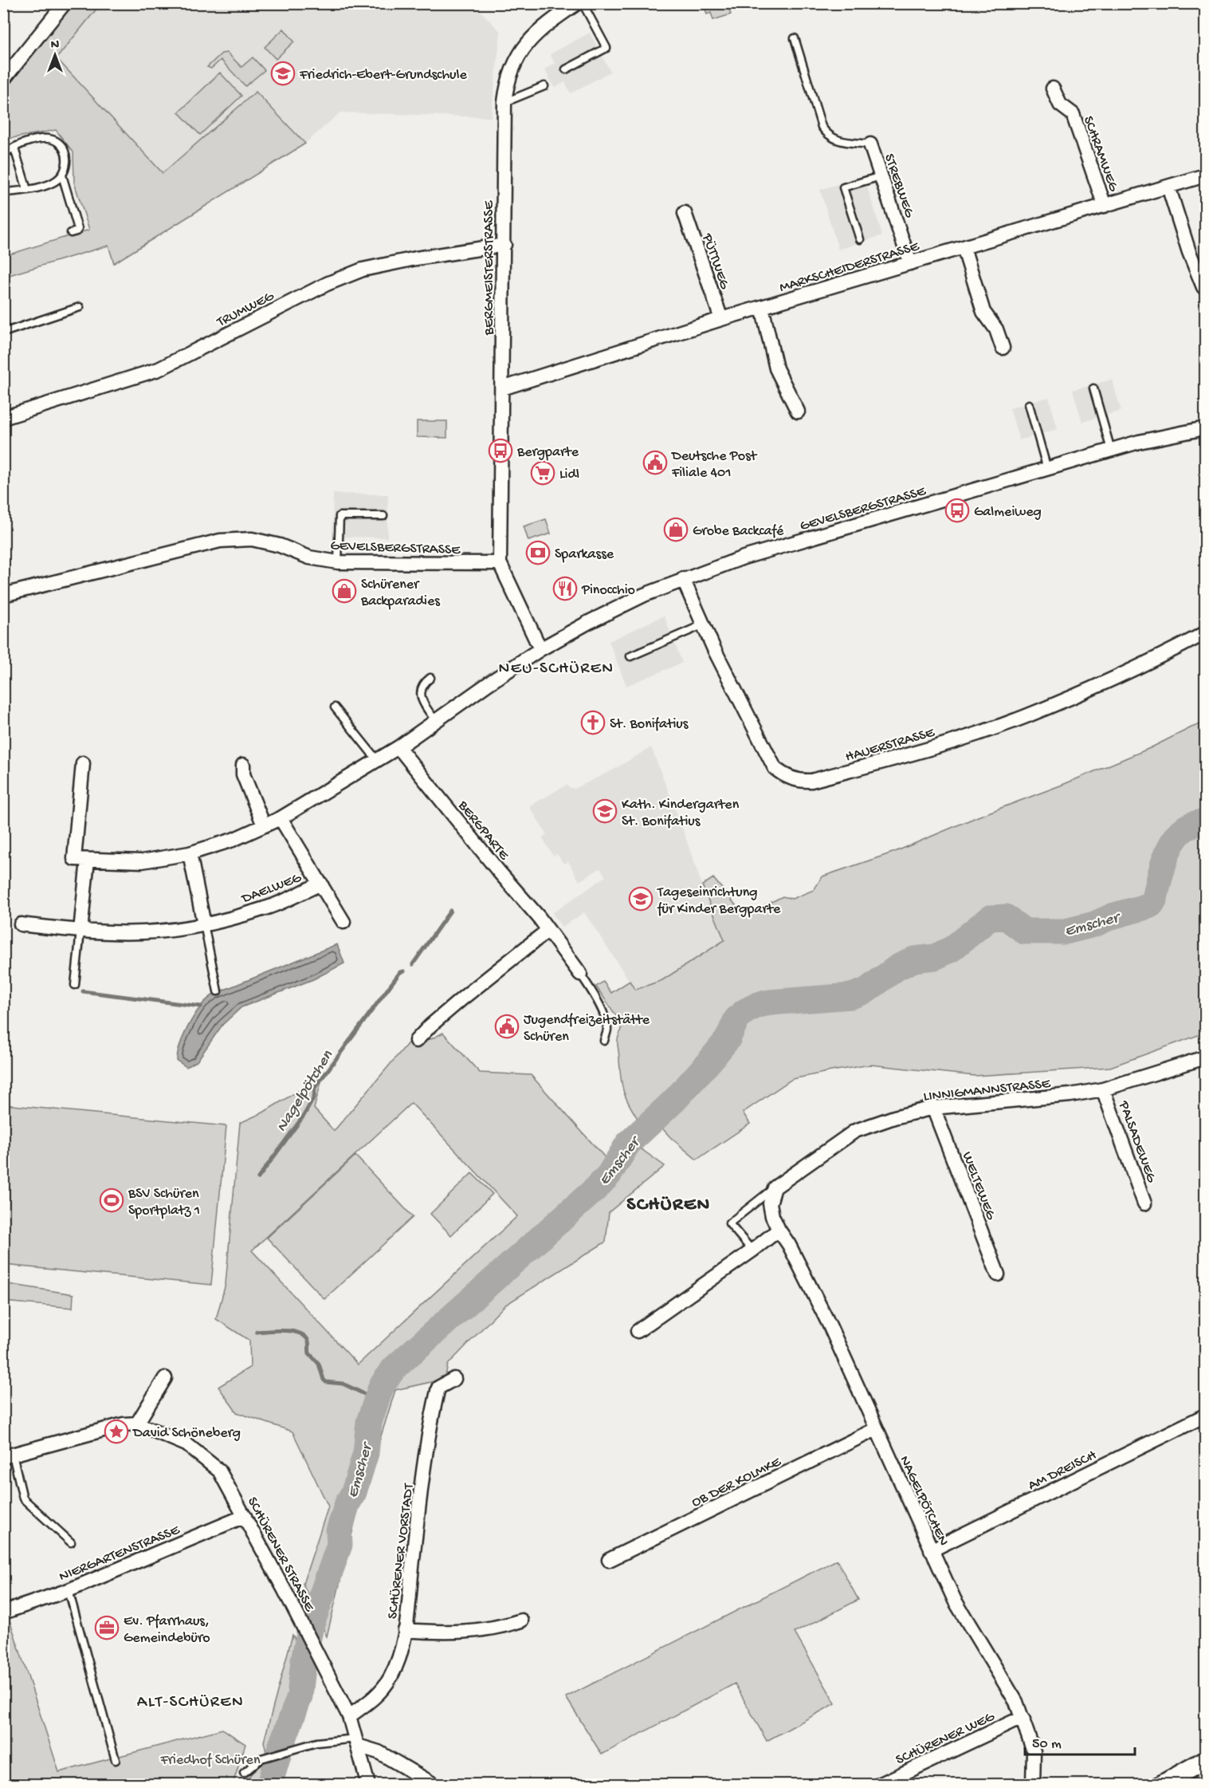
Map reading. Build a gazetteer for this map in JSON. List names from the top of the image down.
{
  "streets": {
    "street": [
      "SCHRAMWEG",
      "STREBWEG",
      "PÜTTWEG",
      "MARKSCHEIDERSTRASSE",
      "BERGMEISTERSTRASSE",
      "TRUMWEG",
      "GEVELSBERGSTRASSE",
      "HAUERSTRASSE",
      "BERGPARTE",
      "DAELWEG",
      "LINNIGMANNSTRASSE",
      "PALSADEWEG",
      "WELTEWEG",
      "AM DREISCH",
      "OB DER KOLMKE",
      "NAGELPÖTCHEN",
      "SCHÜRENER VORSTADT",
      "NIERGARTENSTRASSE",
      "SCHÜRENER STRASSE",
      "SCHÜRENER WEG"
    ]
  },
  "crossings": [
    ["SCHRAMWEG", "MARKSCHEIDERSTRASSE"],
    ["STREBWEG", "MARKSCHEIDERSTRASSE"],
    ["PÜTTWEG", "MARKSCHEIDERSTRASSE"],
    ["MARKSCHEIDERSTRASSE", "BERGMEISTERSTRASSE"],
    ["BERGMEISTERSTRASSE", "TRUMWEG"],
    ["BERGMEISTERSTRASSE", "GEVELSBERGSTRASSE"],
    ["GEVELSBERGSTRASSE", "HAUERSTRASSE"],
    ["GEVELSBERGSTRASSE", "BERGPARTE"],
    ["LINNIGMANNSTRASSE", "PALSADEWEG"],
    ["LINNIGMANNSTRASSE", "WELTEWEG"],
    ["AM DREISCH", "NAGELPÖTCHEN"],
    ["OB DER KOLMKE", "NAGELPÖTCHEN"],
    ["NAGELPÖTCHEN", "SCHÜRENER WEG"],
    ["SCHÜRENER VORSTADT", "SCHÜRENER STRASSE"],
    ["NIERGARTENSTRASSE", "SCHÜRENER STRASSE"]
  ],
  "districts": ["NEU-SCHÜREN", "SCHÜREN", "ALT-SCHÜREN"],
  "water": ["Emscher", "Nagelpötchen"],
  "parks": ["Friedhof Schüren"],
  "places": {
    "school or university": ["Friedrich-Ebert-Grundschule", "Kath. Kindergarten St. Bonifatius", "Tageseinrichtung für Kinder Bergparte"],
    "bus stop": ["Bergparte", "Galmeiweg"],
    "public building": ["Deutsche Post Filiale 401", "Jugendfreizeitstätte Schüren"],
    "supermarket": ["Lidl"],
    "shop": ["Grobe Backcafé", "Schürener Backparadies"],
    "bank": ["Sparkasse"],
    "restaurant": ["Pinocchio"],
    "church": ["St. Bonifatius"],
    "sports": ["BSV Schüren Sportplatz 1"],
    "place": ["David Schöneberg"],
    "office": ["Ev. Pfarrhaus, Gemeindebüro"]
  },
  "scale_bar": "50 m",
  "north": "top"
}
